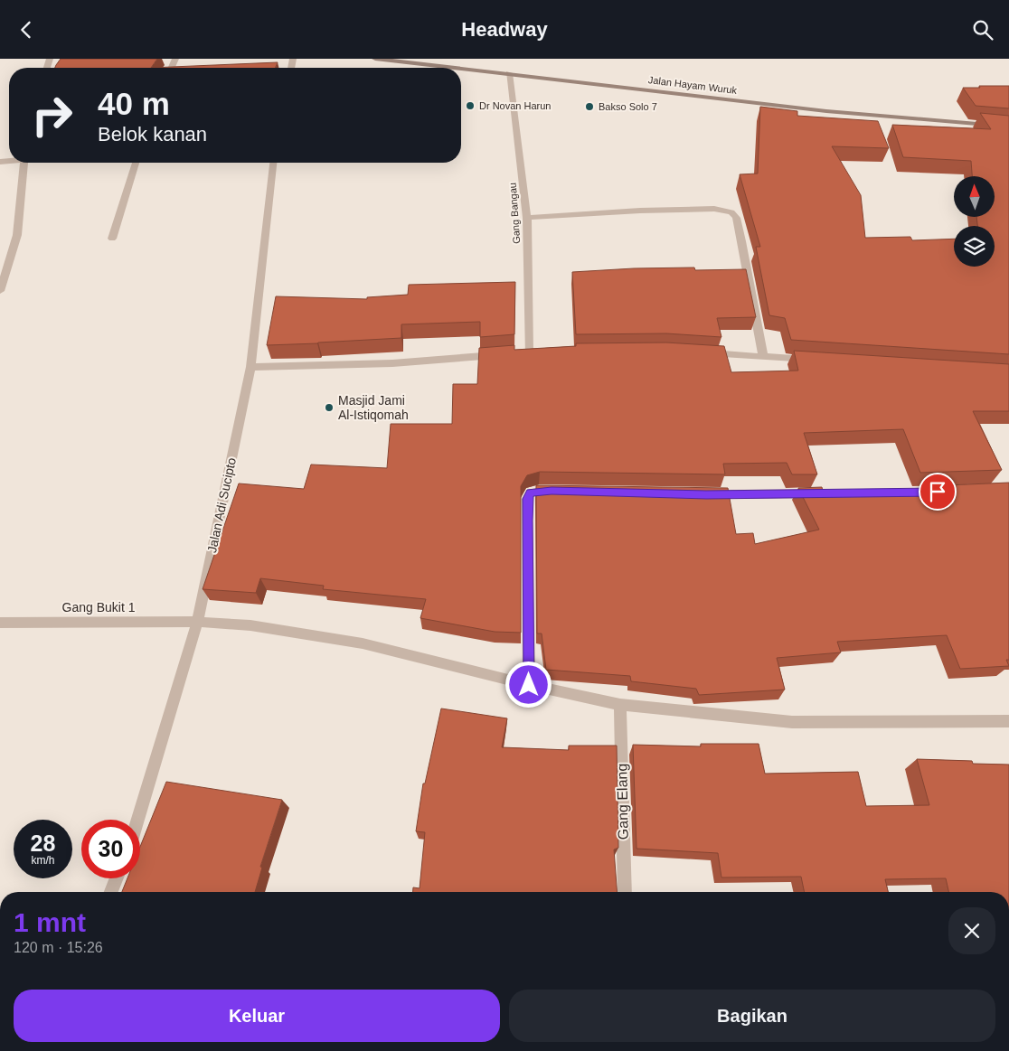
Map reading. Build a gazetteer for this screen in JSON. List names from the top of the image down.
{
  "streets": {
    "street": [
      "Jalan Hayam Wuruk",
      "Gang Bangau",
      "Jalan Adi Sucipto",
      "Gang Bukit 1",
      "Gang Elang"
    ]
  },
  "crossings": [
    ["Jalan Hayam Wuruk", "Gang Bangau"],
    ["Jalan Adi Sucipto", "Gang Bukit 1"],
    ["Gang Bukit 1", "Gang Elang"]
  ],
  "places": ["Dr Novan Harun", "Bakso Solo 7", "Masjid Jami Al-Istiqomah"],
  "north": "top",
  "page": {
    "header": "Headway",
    "turn": ["40 m", "Belok kanan"],
    "speed": "28 km/h",
    "limit": "30",
    "heading": ["1 mnt", "120 m · 15:26"],
    "buttons": ["Keluar", "Bagikan"]
  }
}
